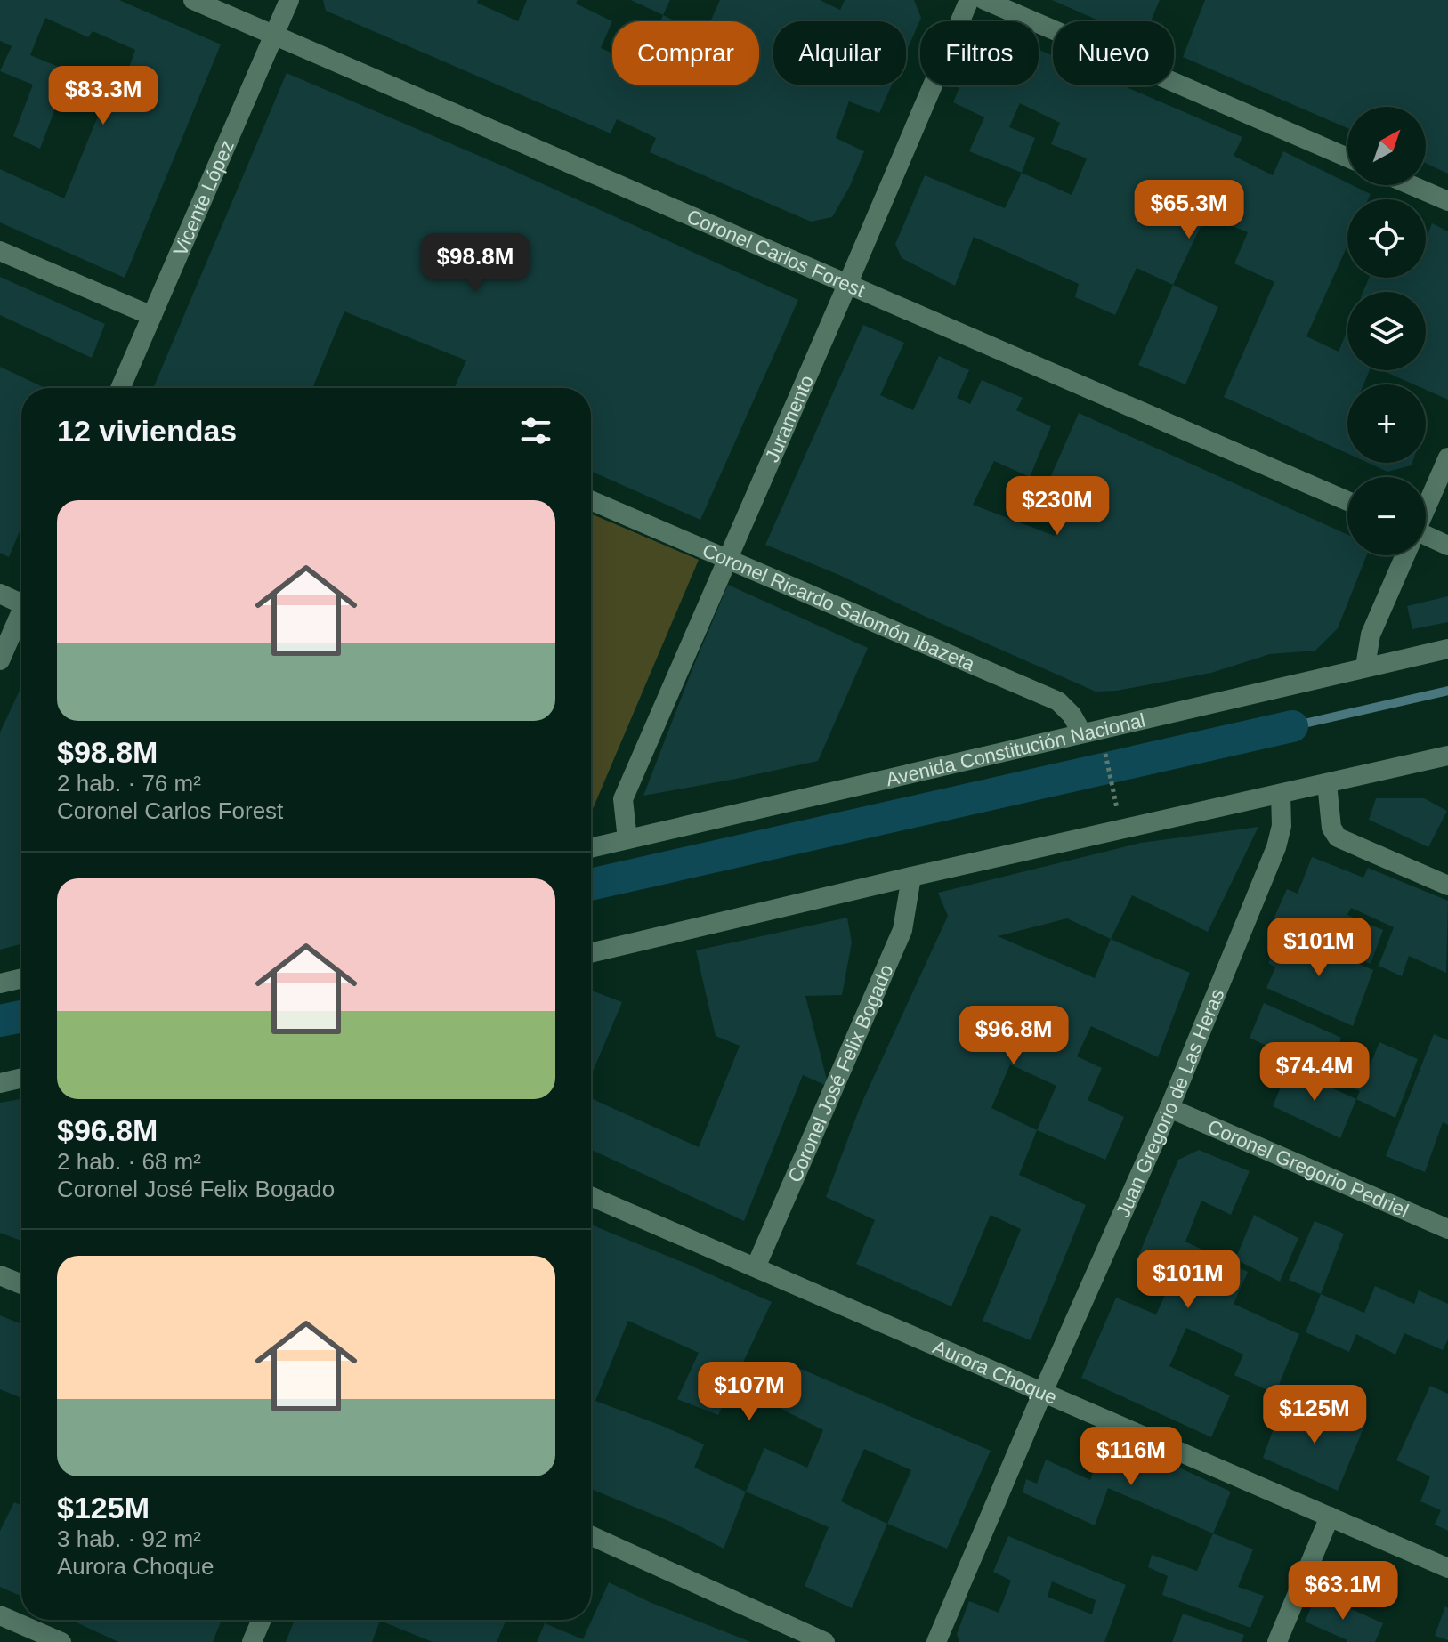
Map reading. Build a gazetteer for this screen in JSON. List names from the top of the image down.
{
  "streets": {
    "street": [
      "Vicente López",
      "Coronel Carlos Forest",
      "Juramento",
      "Coronel Ricardo Salomón Ibazeta",
      "Avenida Constitución Nacional",
      "Coronel José Felix Bogado",
      "Juan Gregorio de Las Heras",
      "Coronel Gregorio Pedriel",
      "Aurora Choque"
    ]
  },
  "crossings": [
    ["Vicente López", "Coronel Carlos Forest"],
    ["Coronel Carlos Forest", "Juramento"],
    ["Juramento", "Coronel Ricardo Salomón Ibazeta"],
    ["Juramento", "Avenida Constitución Nacional"],
    ["Coronel Ricardo Salomón Ibazeta", "Avenida Constitución Nacional"],
    ["Coronel José Felix Bogado", "Aurora Choque"],
    ["Juan Gregorio de Las Heras", "Coronel Gregorio Pedriel"],
    ["Juan Gregorio de Las Heras", "Aurora Choque"]
  ],
  "north": "top right",
  "page": {
    "chip": [
      "Comprar",
      "Alquilar",
      "Filtros",
      "Nuevo"
    ],
    "price": [
      "$83.3M",
      "$65.3M",
      "$98.8M",
      "$230M",
      "$101M",
      "$96.8M",
      "$74.4M",
      "$101M",
      "$107M",
      "$125M",
      "$116M",
      "$63.1M"
    ],
    "map_buttons": ["+", "−"],
    "heading": "12 viviendas",
    "list": [
      {
        "name": "$98.8M",
        "note": "2 hab. · 76 m² · Coronel Carlos Forest"
      },
      {
        "name": "$96.8M",
        "note": "2 hab. · 68 m² · Coronel José Felix Bogado"
      },
      {
        "name": "$125M",
        "note": "3 hab. · 92 m² · Aurora Choque"
      }
    ]
  }
}
